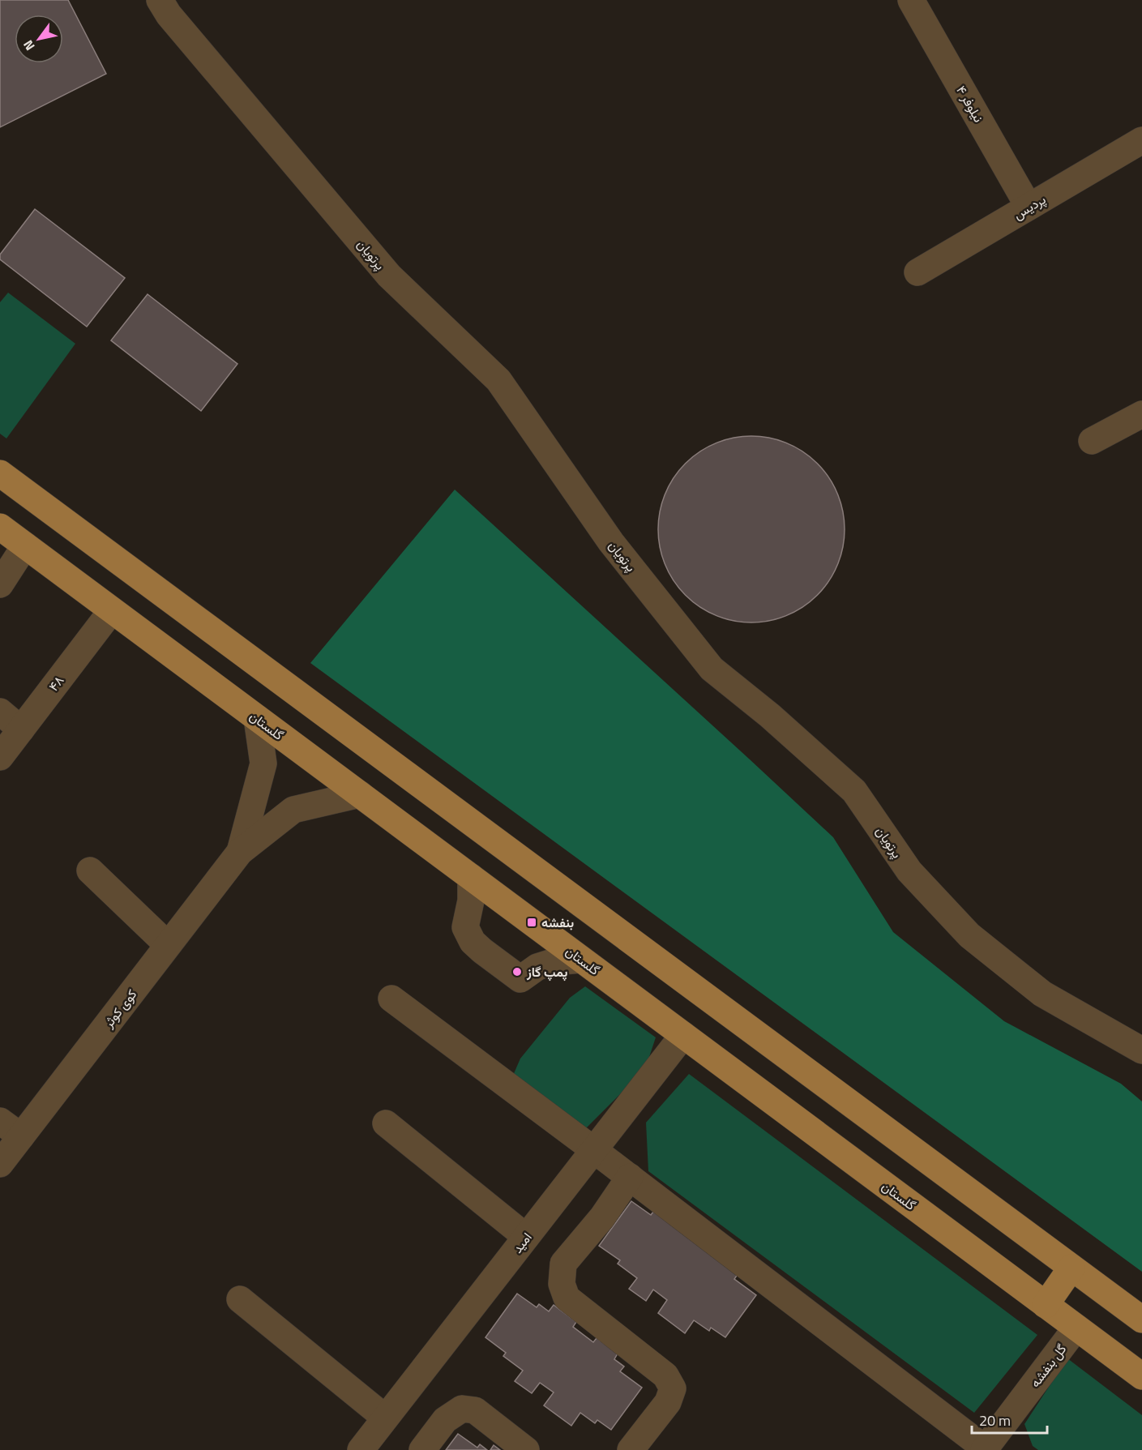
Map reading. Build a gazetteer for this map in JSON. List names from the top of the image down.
{
  "streets": {
    "main road": ["گلستان"],
    "street": [
      "نیلوفر ۴",
      "پردیس",
      "پرتویان",
      "۴۸",
      "کوی کوثر",
      "امید",
      "گل بنفشه"
    ]
  },
  "crossings": [
    ["نیلوفر ۴", "پردیس"],
    ["۴۸", "گلستان"],
    ["گلستان", "امید"],
    ["گلستان", "گل بنفشه"]
  ],
  "places": {
    "transit": ["بنفشه"],
    "other": ["پمپ گاز"]
  },
  "scale_bar": "20 m",
  "north": "bottom left"
}
